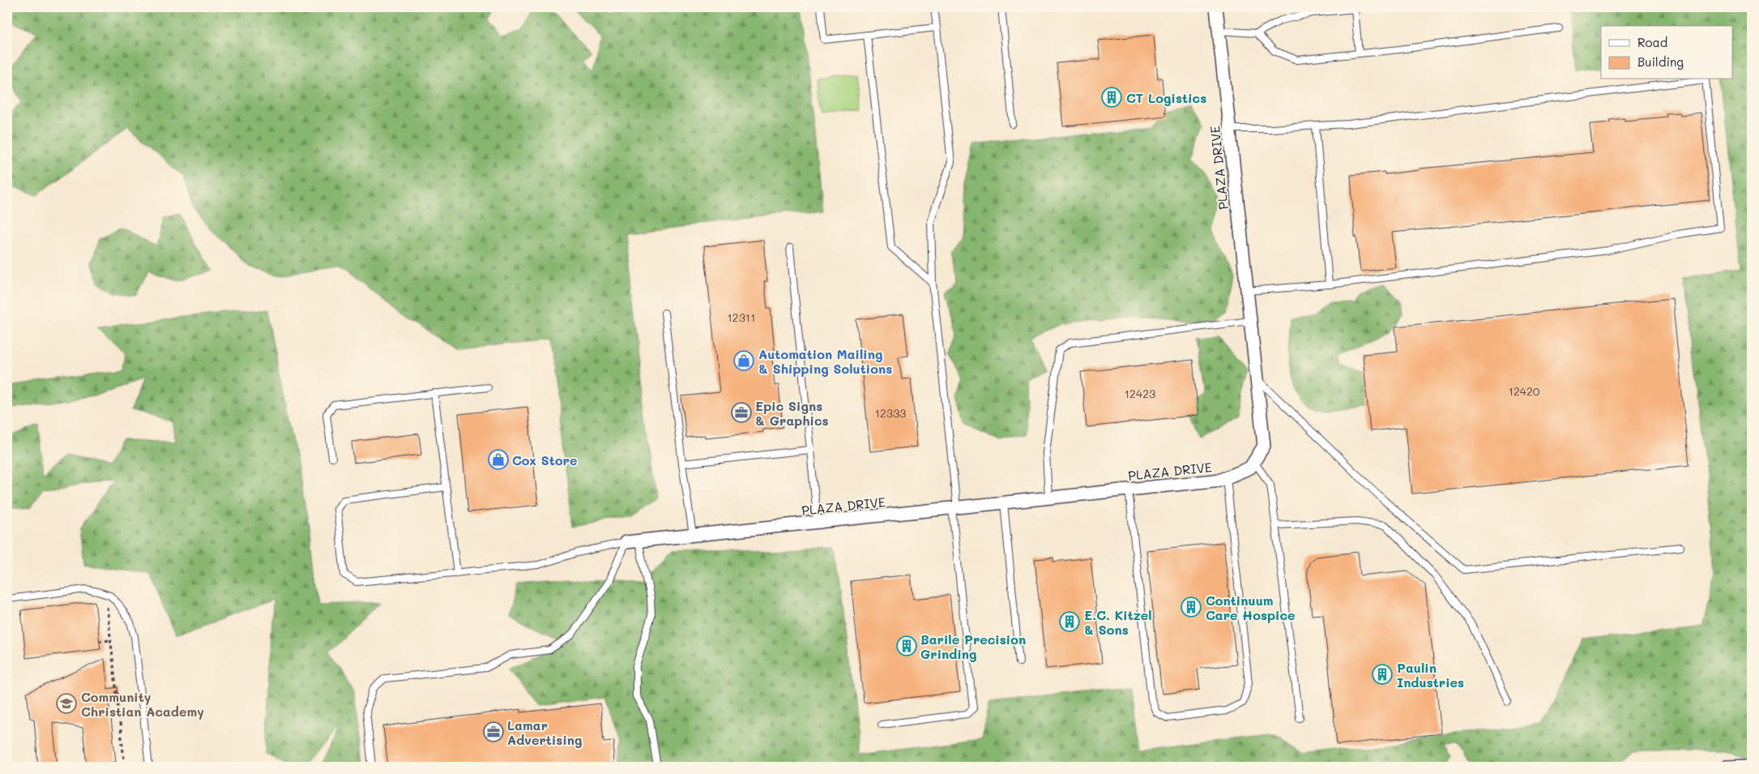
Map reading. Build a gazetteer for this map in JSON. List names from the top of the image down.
{
  "streets": {
    "street": ["PLAZA DRIVE"]
  },
  "places": {
    "building": [
      "CT Logistics",
      "Continuum Care Hospice",
      "E.C. Kitzel & Sons",
      "Barile Precision Grinding",
      "Paulin Industries"
    ],
    "shop": ["Automation Mailing & Shipping Solutions", "Cox Store"],
    "office": ["Epic Signs & Graphics", "Lamar Advertising"],
    "school or university": ["Community Christian Academy"]
  },
  "house_numbers": [
    "12311",
    "12420",
    "12423",
    "12333"
  ],
  "legend": ["Road", "Building"]
}
